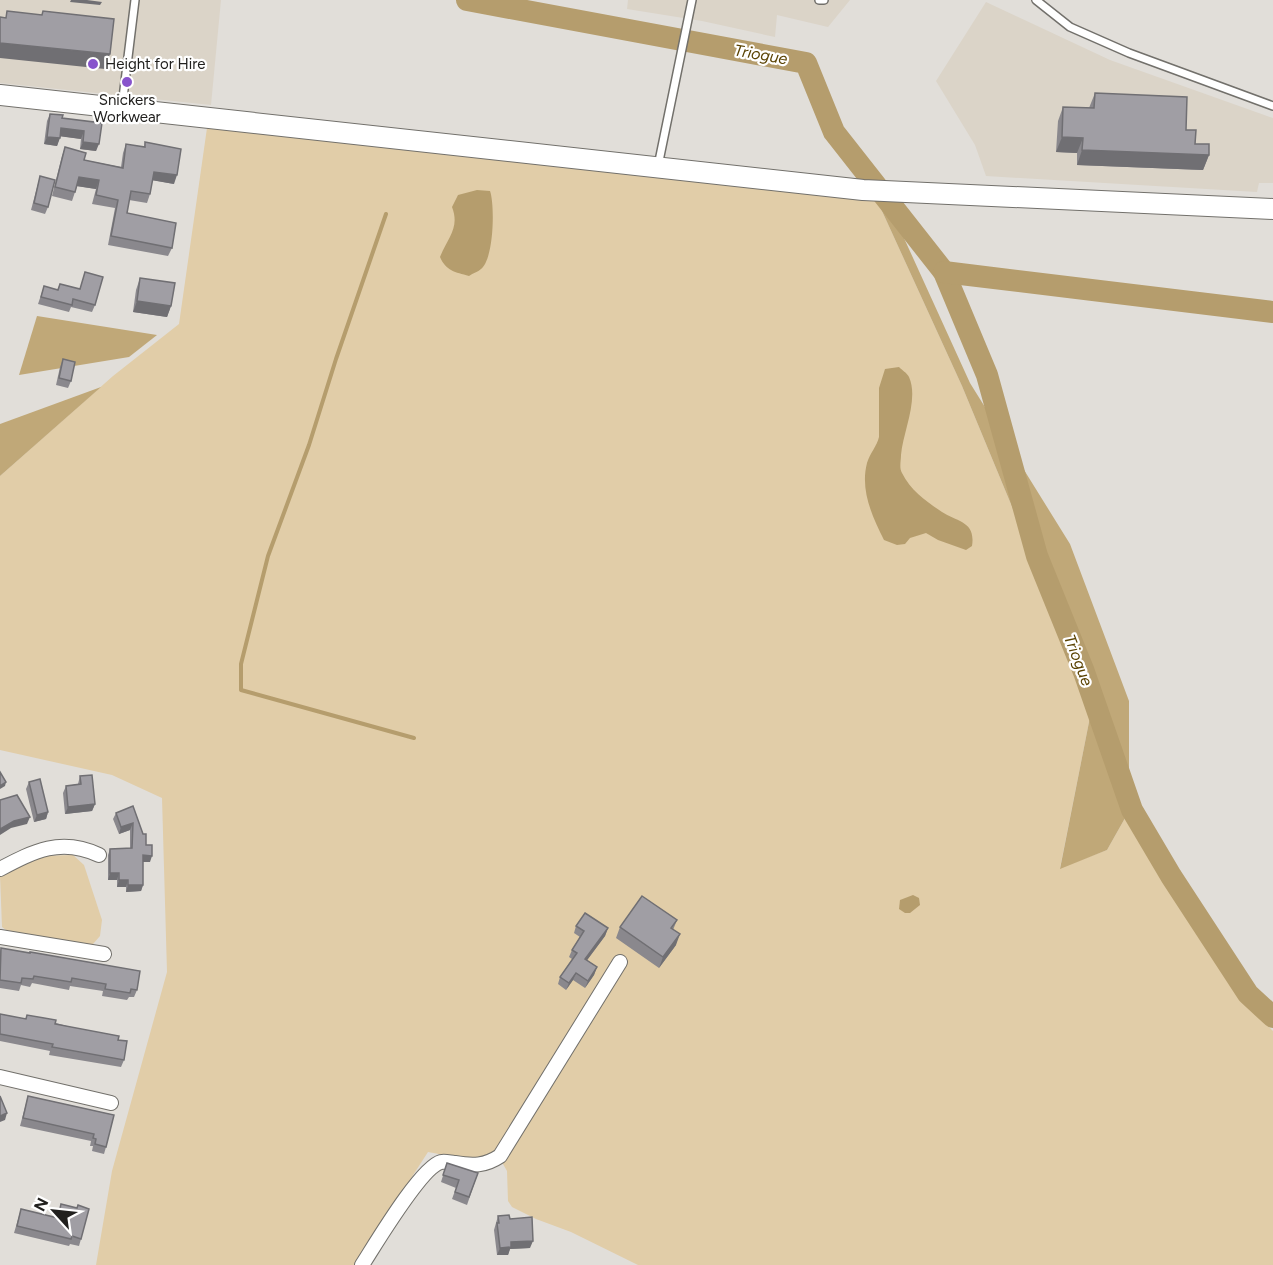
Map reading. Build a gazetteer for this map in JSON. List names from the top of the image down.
{
  "water": ["Triogue"],
  "places": ["Height for Hire", "Snickers Workwear"],
  "north": "top left"
}
